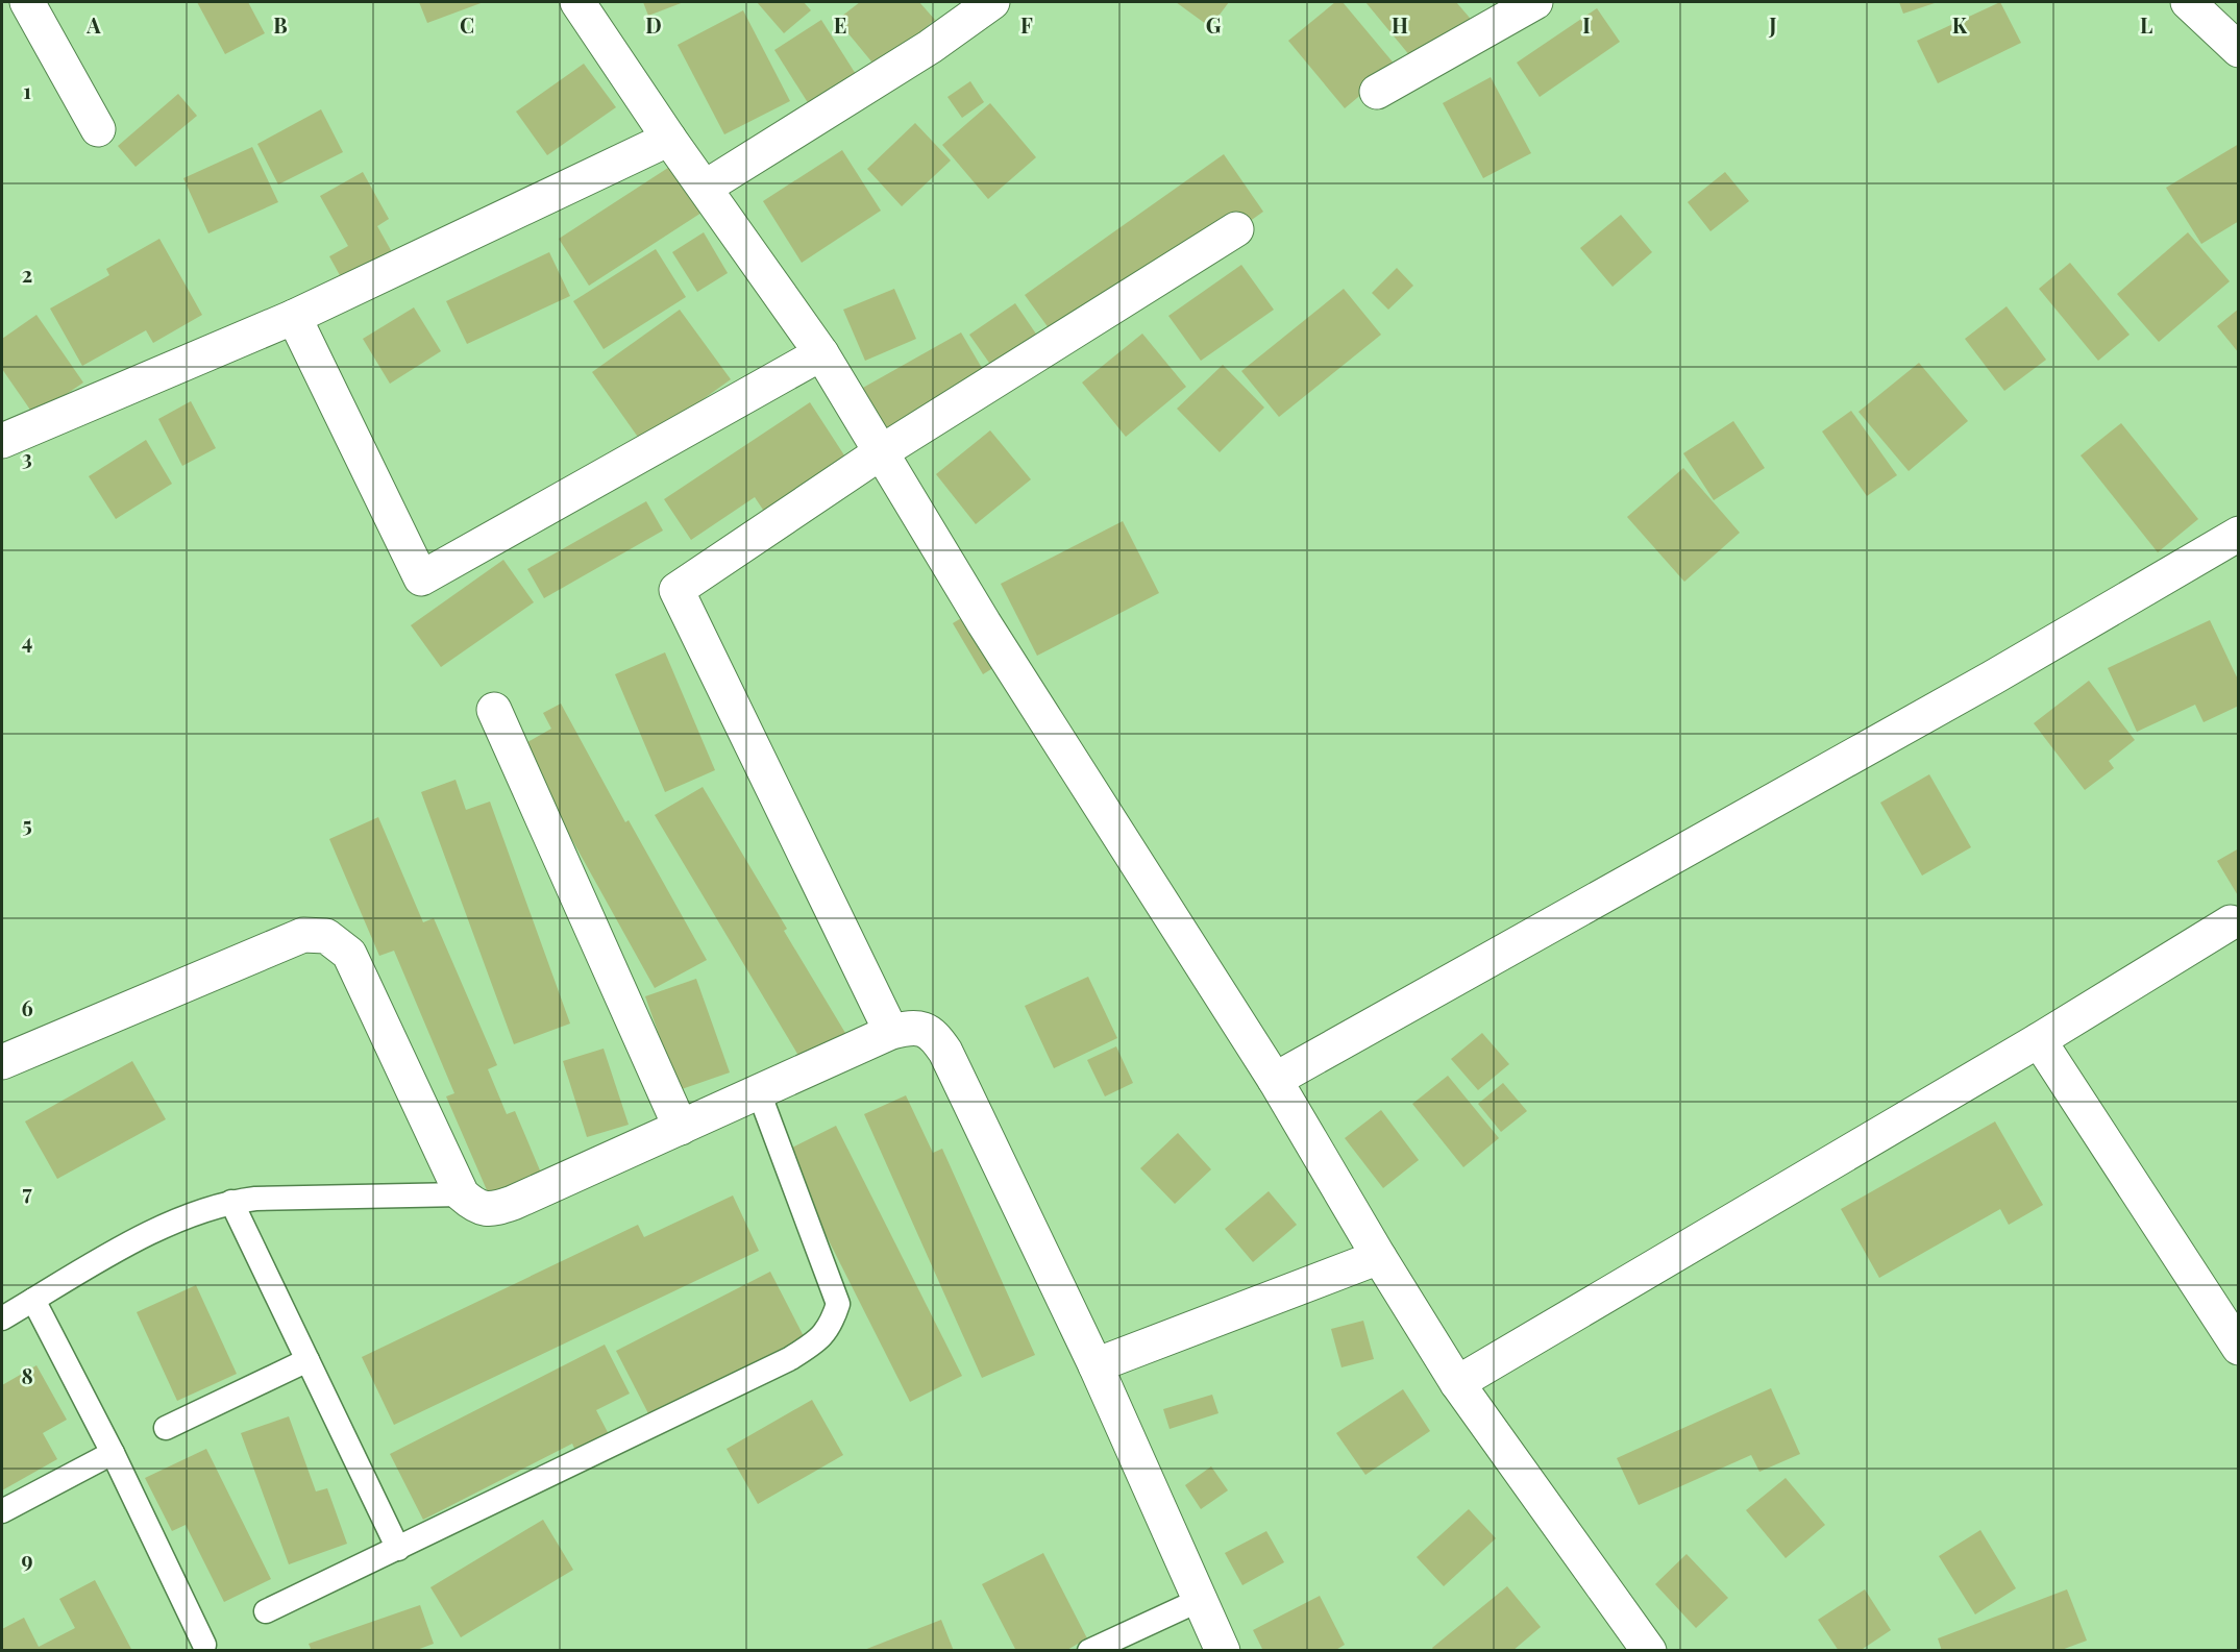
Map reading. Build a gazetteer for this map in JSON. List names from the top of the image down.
{
  "grid": {
    "columns": [
      "A",
      "B",
      "C",
      "D",
      "E",
      "F",
      "G",
      "H",
      "I",
      "J",
      "K",
      "L"
    ],
    "rows": [
      "1",
      "2",
      "3",
      "4",
      "5",
      "6",
      "7",
      "8",
      "9"
    ]
  }
}
